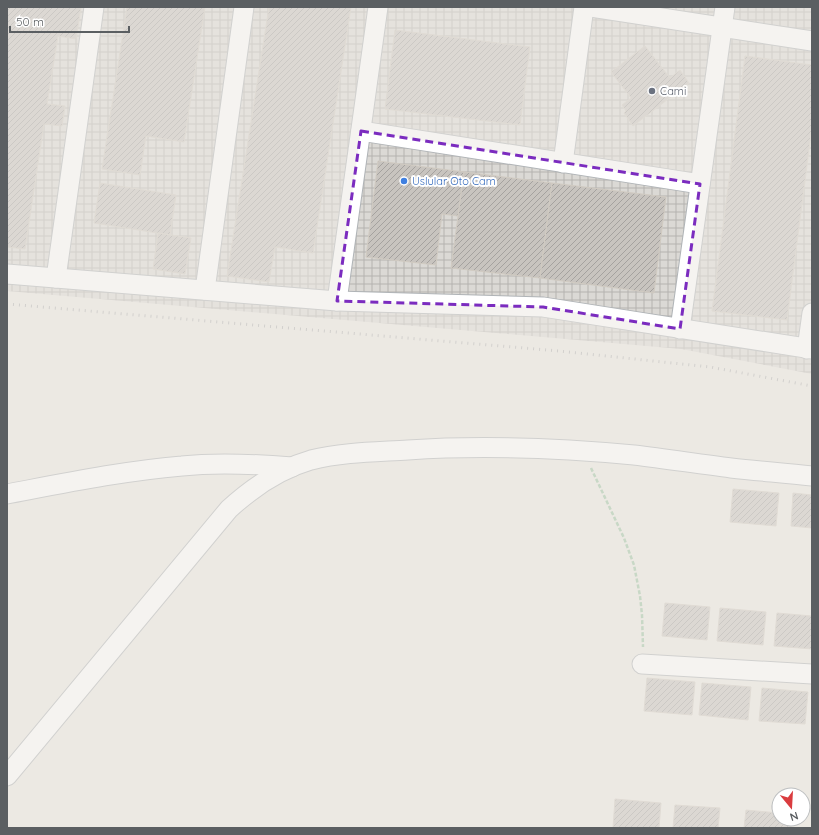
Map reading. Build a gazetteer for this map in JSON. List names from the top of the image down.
{
  "places": ["Cami", "Uslular Oto Cam"],
  "scale_bar": "50 m",
  "north": "bottom"
}
